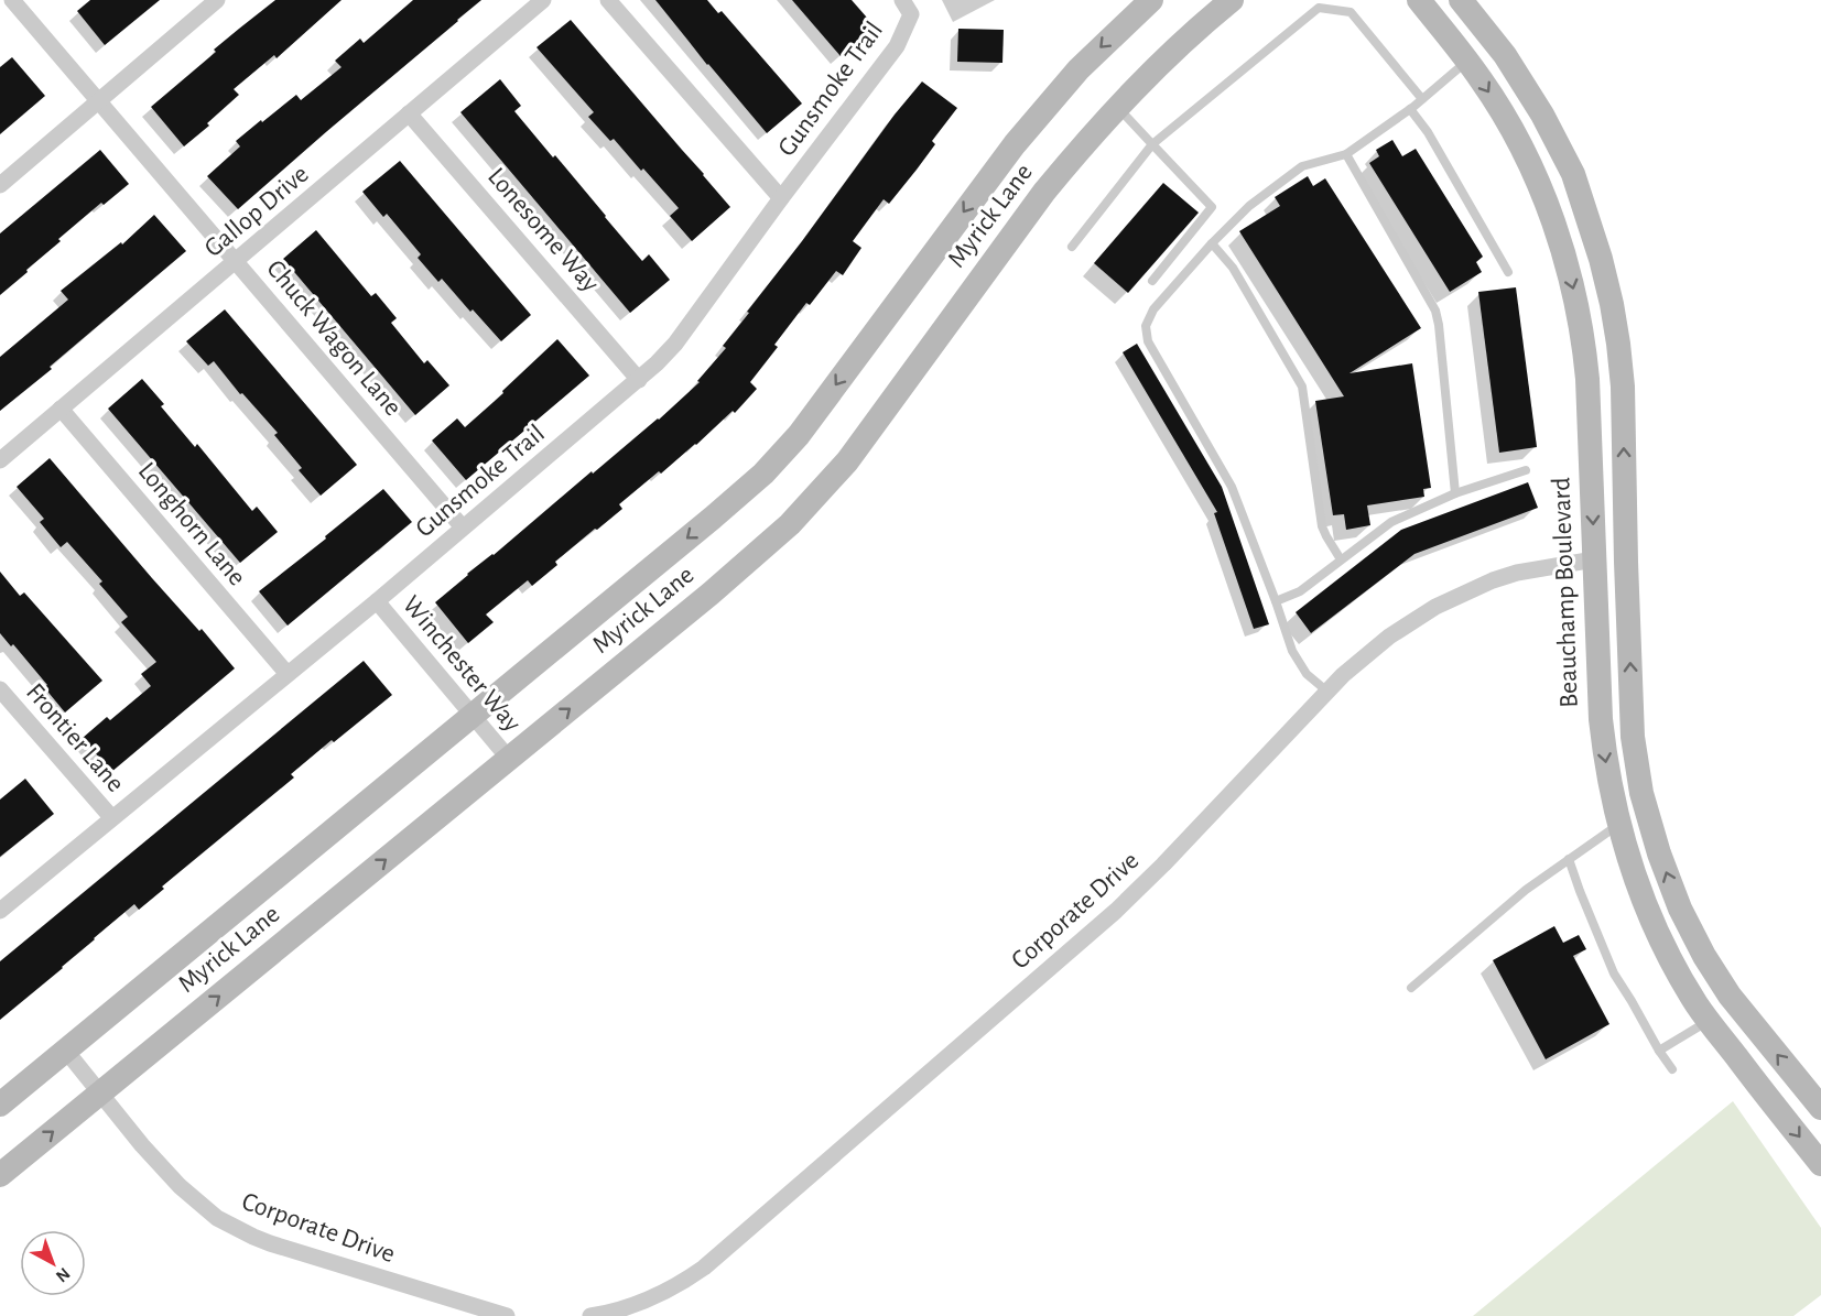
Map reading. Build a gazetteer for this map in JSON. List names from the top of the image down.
{
  "streets": {
    "street": [
      "Gunsmoke Trail",
      "Gallop Drive",
      "Myrick Lane",
      "Lonesome Way",
      "Chuck Wagon Lane",
      "Longhorn Lane",
      "Beauchamp Boulevard",
      "Winchester Way",
      "Frontier Lane",
      "Corporate Drive"
    ]
  },
  "crossings": [
    ["Gunsmoke Trail", "Lonesome Way"],
    ["Gunsmoke Trail", "Chuck Wagon Lane"],
    ["Gunsmoke Trail", "Longhorn Lane"],
    ["Gunsmoke Trail", "Winchester Way"],
    ["Gunsmoke Trail", "Frontier Lane"],
    ["Gallop Drive", "Lonesome Way"],
    ["Gallop Drive", "Chuck Wagon Lane"],
    ["Gallop Drive", "Longhorn Lane"],
    ["Myrick Lane", "Winchester Way"],
    ["Myrick Lane", "Corporate Drive"],
    ["Beauchamp Boulevard", "Corporate Drive"]
  ],
  "north": "bottom right"
}
